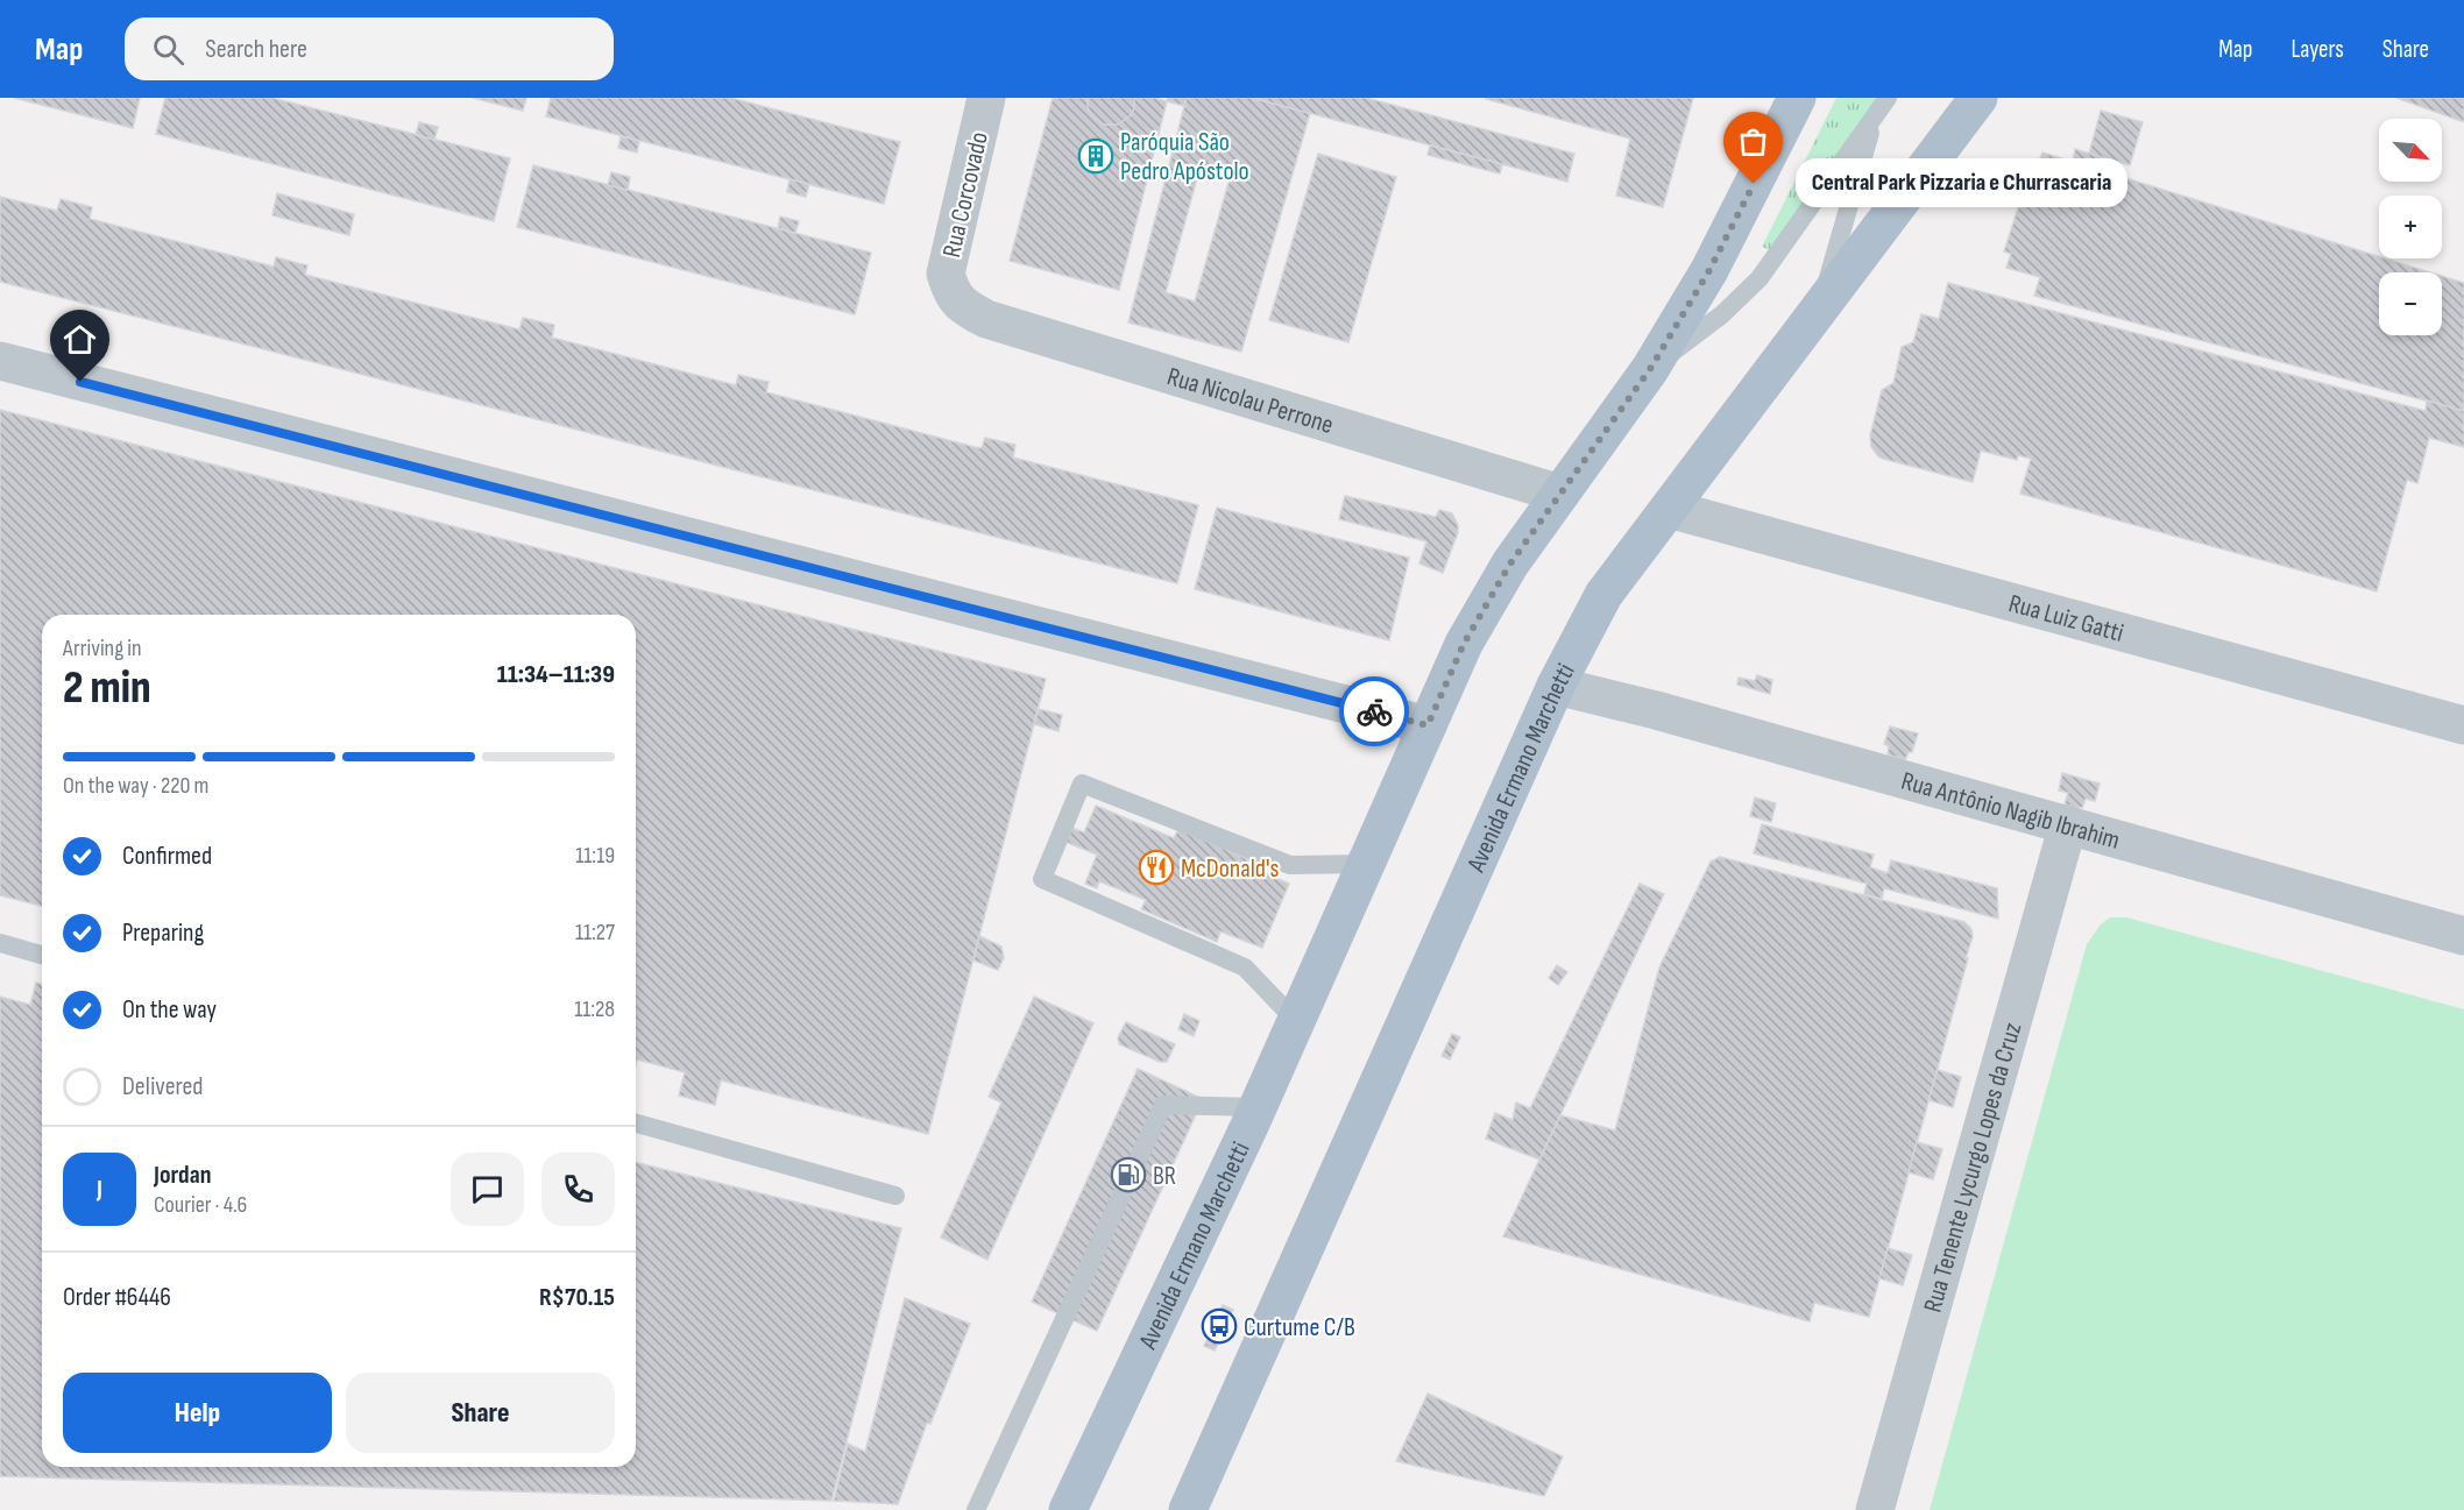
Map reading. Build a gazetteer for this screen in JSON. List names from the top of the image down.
{
  "streets": {
    "main road": ["Avenida Ermano Marchetti"],
    "street": [
      "Rua Corcovado",
      "Rua Nicolau Perrone",
      "Rua Luiz Gatti",
      "Rua Antônio Nagib Ibrahim",
      "Rua Tenente Lycurgo Lopes da Cruz"
    ]
  },
  "crossings": [
    ["Rua Corcovado", "Rua Nicolau Perrone"],
    ["Rua Nicolau Perrone", "Avenida Ermano Marchetti"],
    ["Rua Luiz Gatti", "Avenida Ermano Marchetti"],
    ["Avenida Ermano Marchetti", "Rua Antônio Nagib Ibrahim"],
    ["Rua Antônio Nagib Ibrahim", "Rua Tenente Lycurgo Lopes da Cruz"]
  ],
  "places": {
    "building": ["Paróquia São Pedro Apóstolo"],
    "other": ["Central Park Pizzaria e Churrascaria"],
    "restaurant": ["McDonald's"],
    "fuel station": ["BR"],
    "bus stop": ["Curtume C/B"]
  },
  "north": "bottom right",
  "page": {
    "header": "Map",
    "search": "Search here",
    "nav": ["Map", "Layers", "Share"],
    "map_buttons": ["+", "−"],
    "bubble": "Central Park Pizzaria e Churrascaria",
    "heading": ["2 min", "Arriving in", "11:34–11:39"],
    "panel": [
      "Jordan",
      "Courier · 4.6",
      "Order #6446",
      "R$70.15"
    ],
    "bar": "On the way · 220 m",
    "list": [
      ["Confirmed", "11:19"],
      ["Preparing", "11:27"],
      ["On the way", "11:28"],
      "Delivered"
    ],
    "round": "J",
    "buttons": ["Help", "Share"]
  }
}
